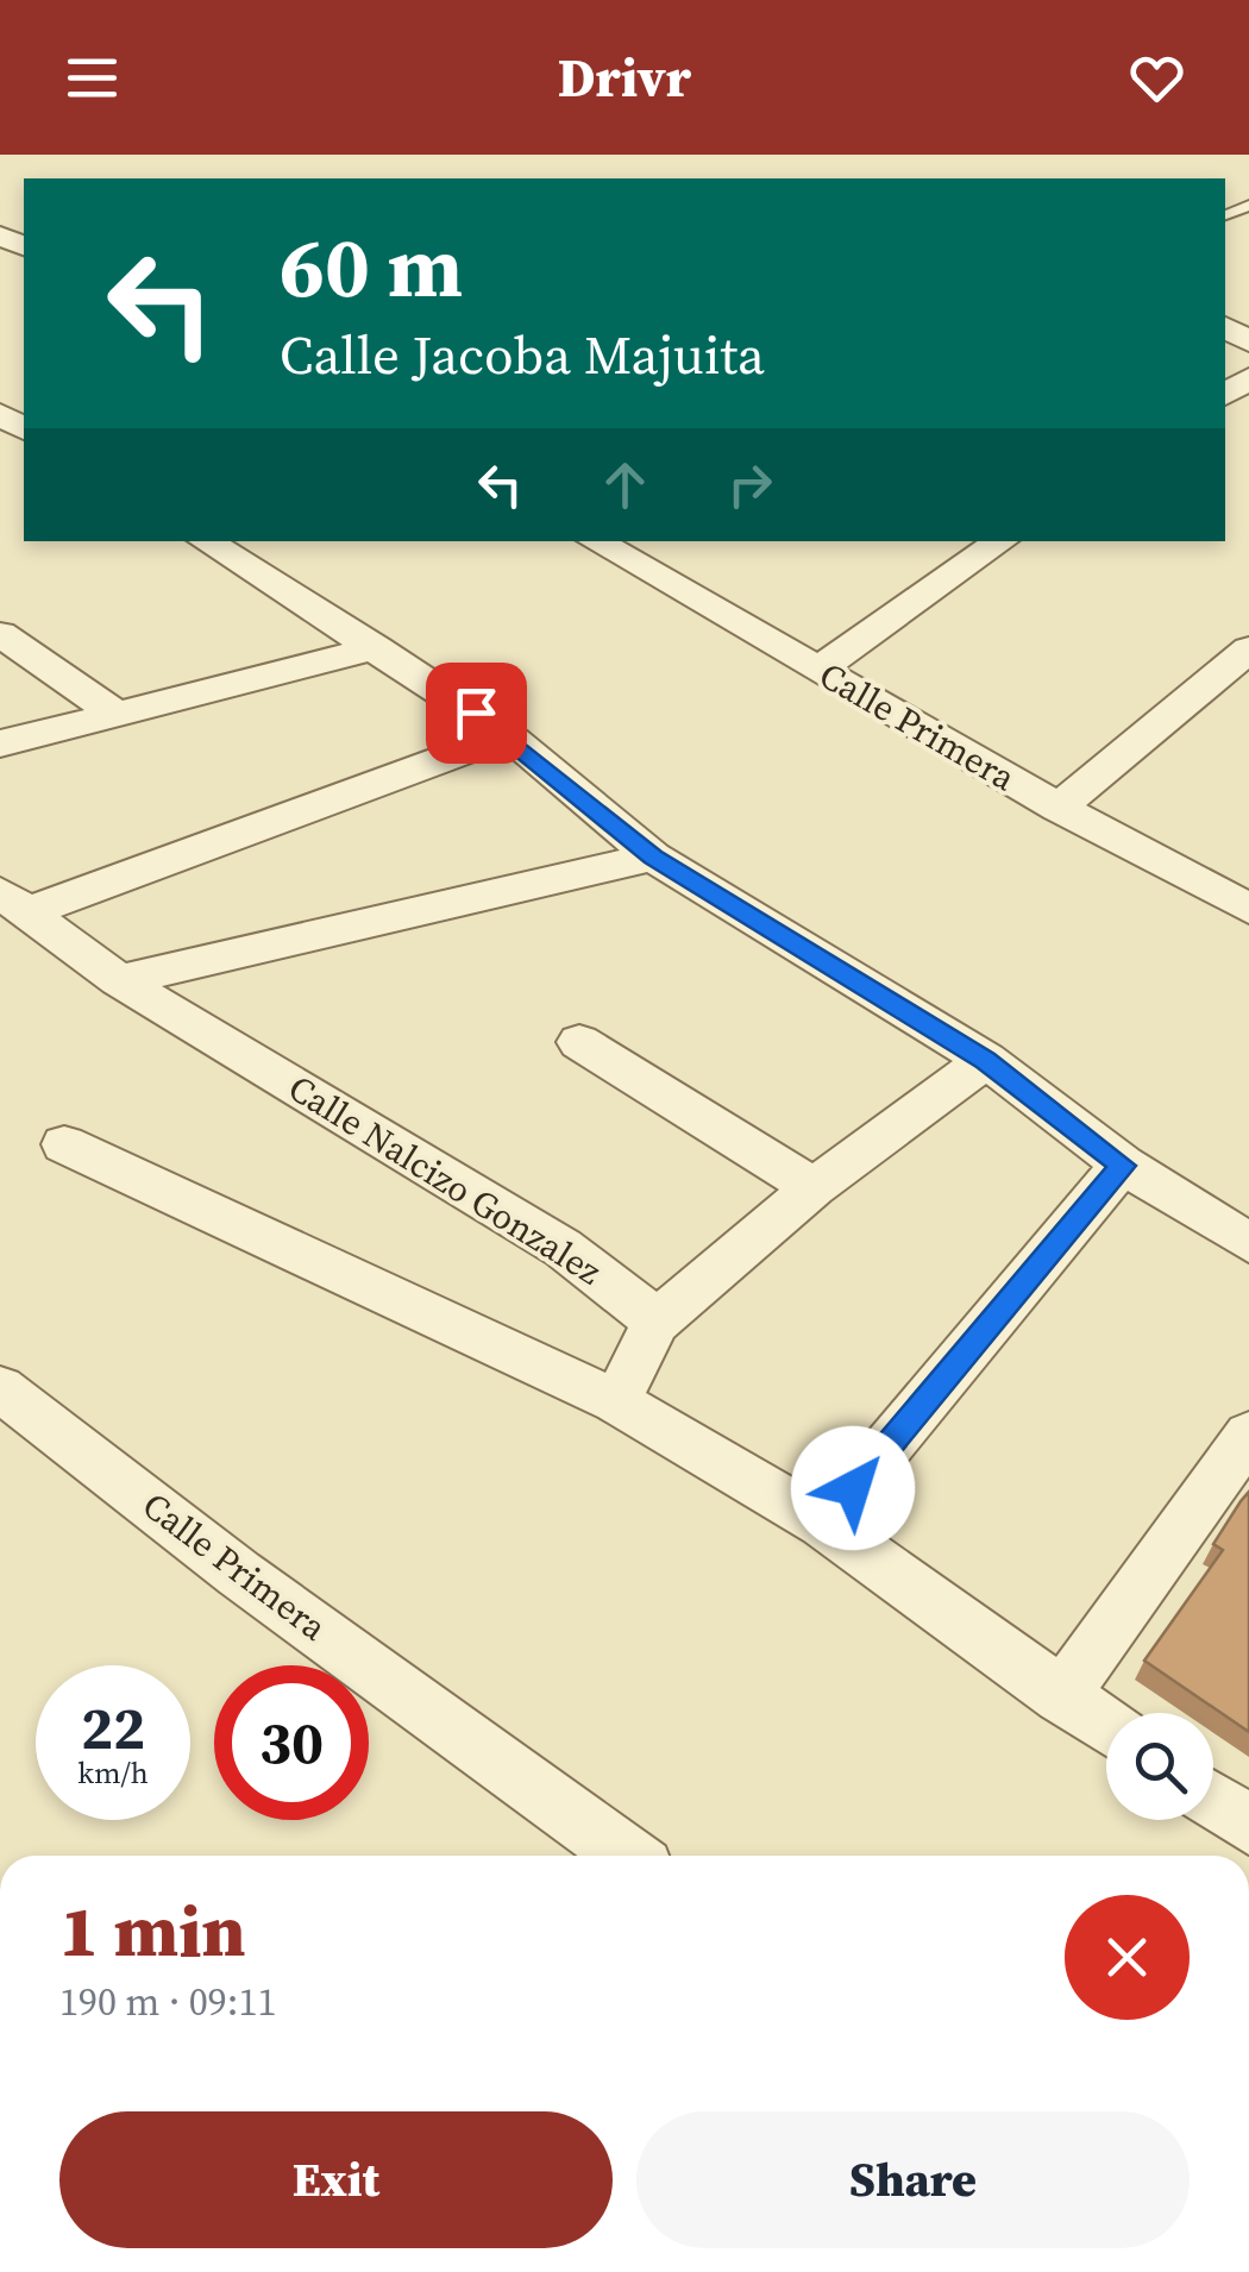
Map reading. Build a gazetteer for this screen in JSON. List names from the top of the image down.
{
  "streets": {
    "street": ["Calle Primera", "Calle Nalcizo Gonzalez"]
  },
  "page": {
    "header": "Drivr",
    "turn": ["60 m", "Calle Jacoba Majuita"],
    "speed": "22 km/h",
    "limit": "30",
    "heading": ["1 min", "190 m · 09:11"],
    "buttons": ["Exit", "Share"]
  }
}
